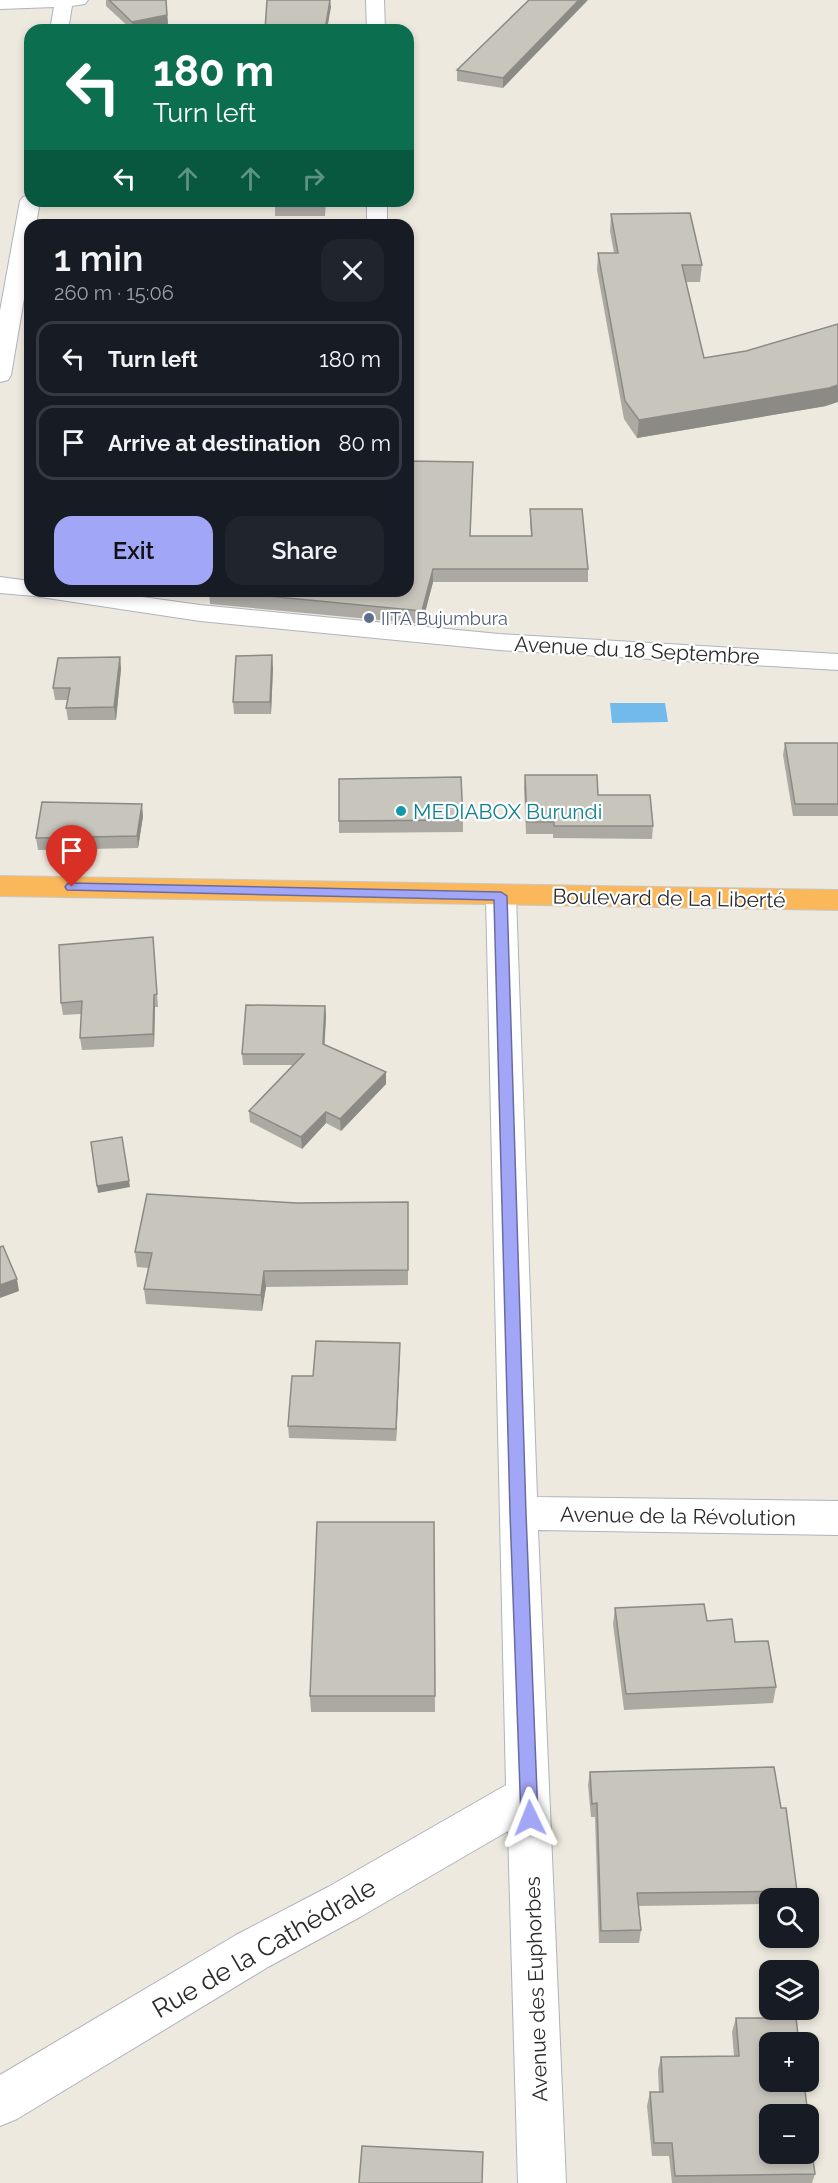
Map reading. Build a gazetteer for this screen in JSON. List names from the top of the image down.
{
  "streets": {
    "highway": ["Boulevard de La Liberté"],
    "street": [
      "Avenue du 18 Septembre",
      "Avenue de la Révolution",
      "Rue de la Cathédrale",
      "Avenue des Euphorbes"
    ]
  },
  "crossings": [
    ["Boulevard de La Liberté", "Avenue des Euphorbes"],
    ["Avenue de la Révolution", "Avenue des Euphorbes"],
    ["Rue de la Cathédrale", "Avenue des Euphorbes"]
  ],
  "places": ["IITA Bujumbura", "MEDIABOX Burundi"],
  "page": {
    "turn": ["180 m", "Turn left"],
    "heading": ["1 min", "260 m · 15:06"],
    "list": [
      {
        "name": "Turn left",
        "value": "180 m"
      },
      {
        "name": "Arrive at destination",
        "value": "80 m"
      }
    ],
    "buttons": ["Exit", "Share"],
    "map_buttons": ["+", "−"]
  }
}
